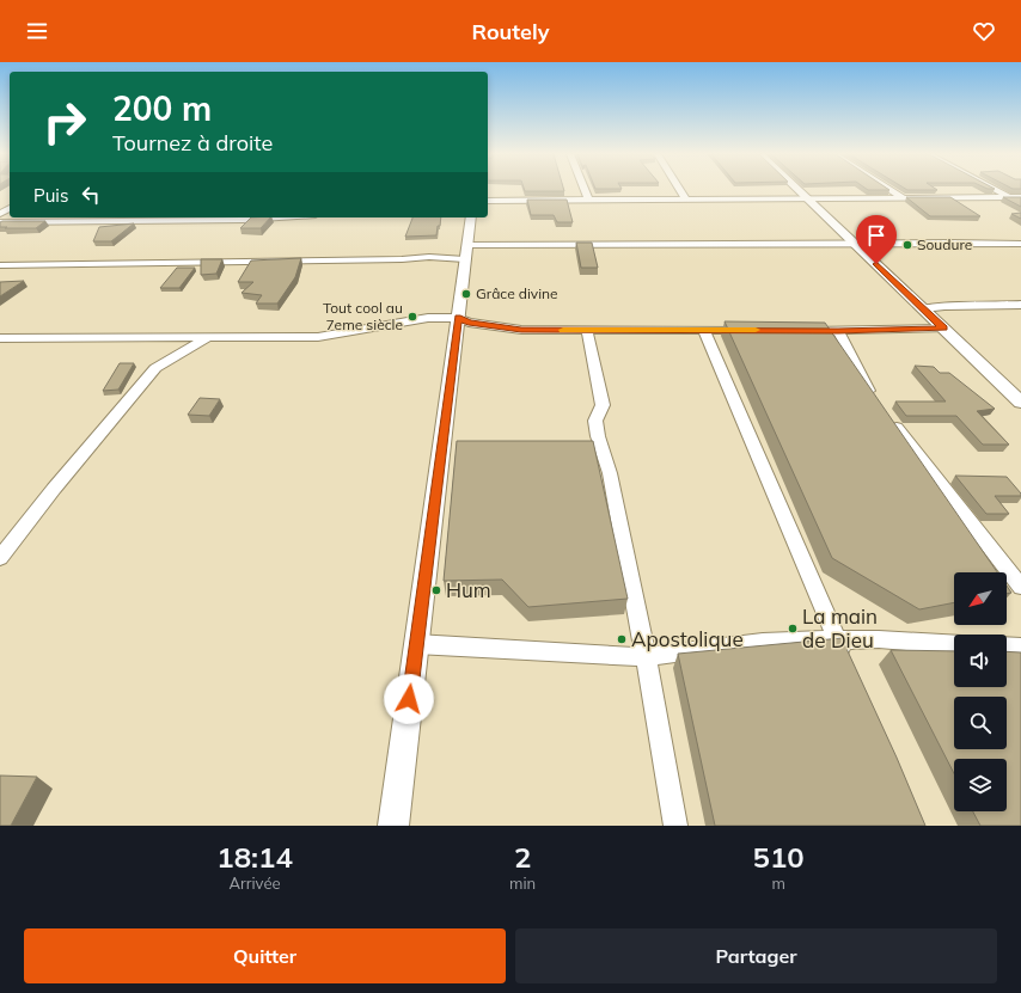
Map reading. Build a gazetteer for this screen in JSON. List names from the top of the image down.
{
  "places": [
    "Soudure",
    "Grâce divine",
    "Tout cool au 7eme siècle",
    "Hum",
    "La main de Dieu",
    "Apostolique"
  ],
  "north": "bottom left",
  "page": {
    "header": "Routely",
    "turn": ["200 m", "Tournez à droite"],
    "then": "Puis",
    "eta": [
      "18:14",
      "Arrivée",
      "2",
      "min",
      "510",
      "m"
    ],
    "buttons": ["Quitter", "Partager"]
  }
}
